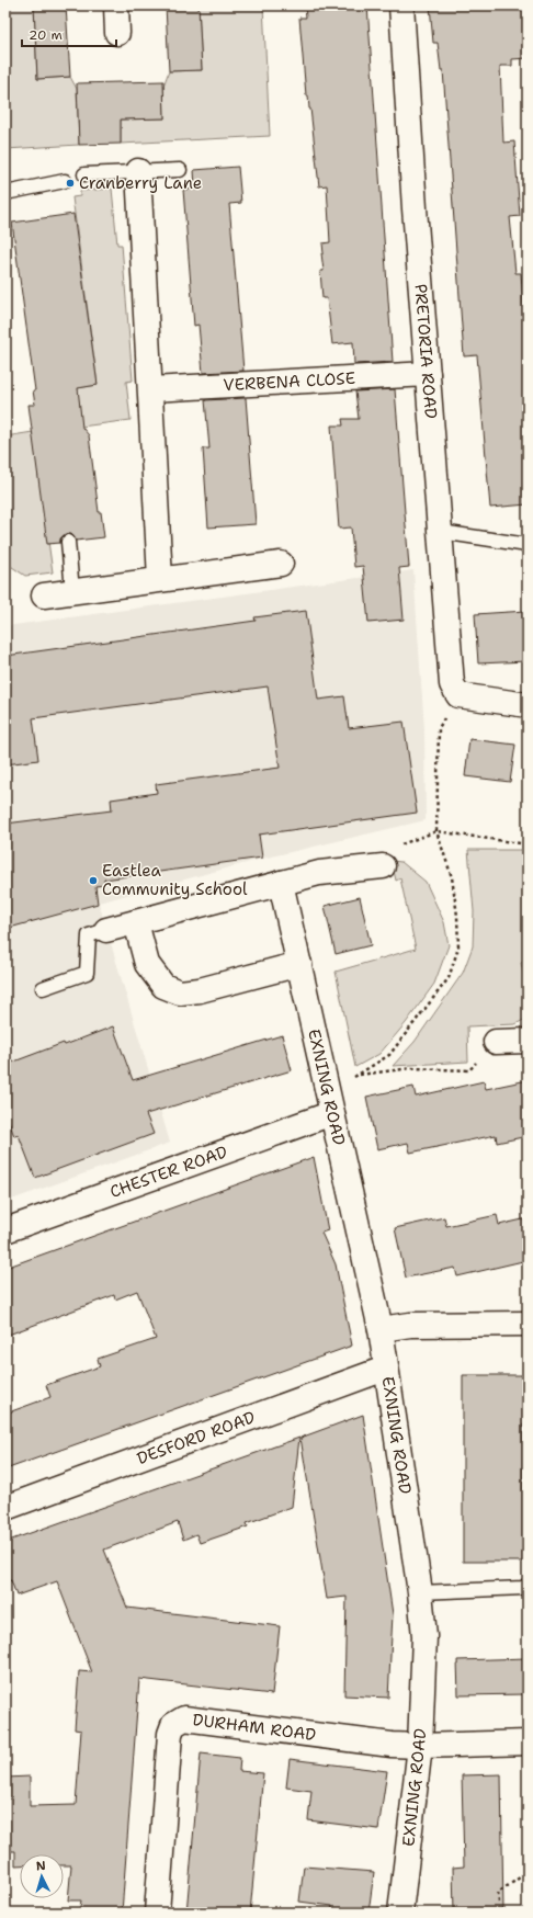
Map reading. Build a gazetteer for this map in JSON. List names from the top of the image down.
{
  "streets": {
    "street": [
      "PRETORIA ROAD",
      "VERBENA CLOSE",
      "EXNING ROAD",
      "CHESTER ROAD",
      "DESFORD ROAD",
      "DURHAM ROAD"
    ]
  },
  "crossings": [
    ["PRETORIA ROAD", "VERBENA CLOSE"],
    ["EXNING ROAD", "CHESTER ROAD"],
    ["EXNING ROAD", "DESFORD ROAD"],
    ["EXNING ROAD", "DURHAM ROAD"]
  ],
  "places": ["Cranberry Lane", "Eastlea Community School"],
  "scale_bar": "20 m",
  "north": "top"
}
